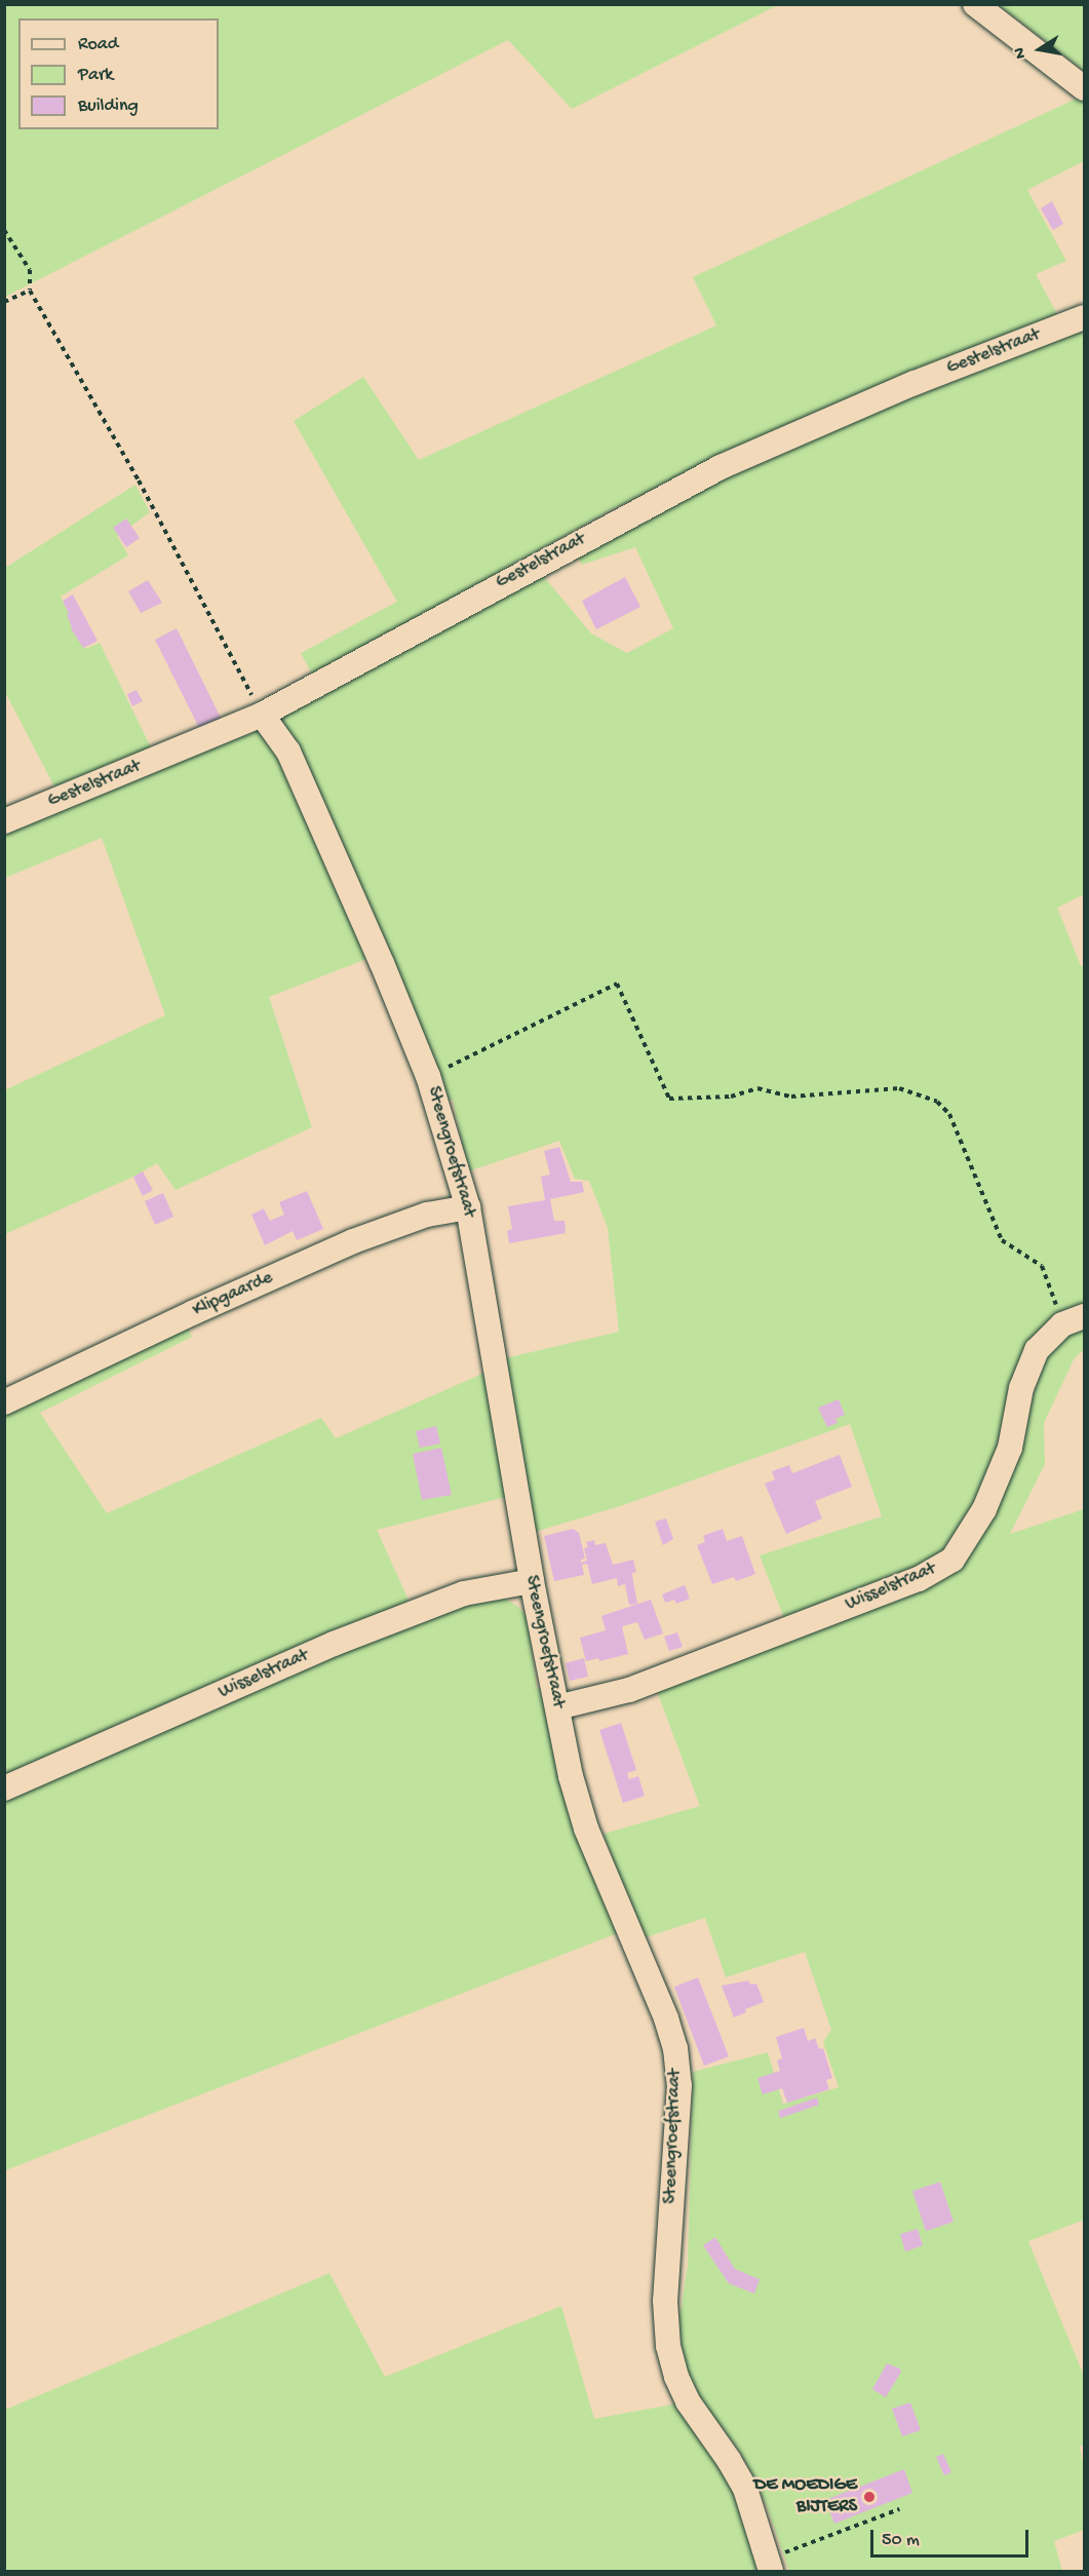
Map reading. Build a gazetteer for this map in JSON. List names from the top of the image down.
{
  "streets": {
    "street": [
      "Gestelstraat",
      "Steengroefstraat",
      "Klipgaarde",
      "Wisselstraat"
    ]
  },
  "crossings": [
    ["Gestelstraat", "Steengroefstraat"],
    ["Steengroefstraat", "Klipgaarde"],
    ["Steengroefstraat", "Wisselstraat"]
  ],
  "places": ["DE MOEDIGE BIJTERS"],
  "legend": ["Road", "Park", "Building"],
  "scale_bar": "50 m",
  "north": "left"
}
